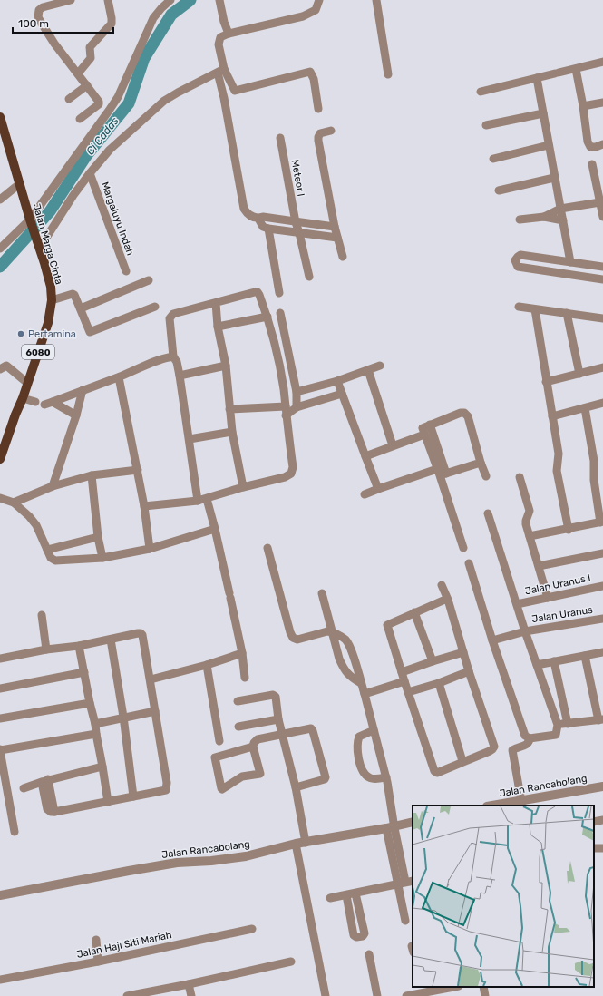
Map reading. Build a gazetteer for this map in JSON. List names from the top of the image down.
{
  "streets": {
    "main road": ["Jalan Marga Cinta", "6080"],
    "street": [
      "Meteor I",
      "Margaluyu Indah",
      "Jalan Uranus I",
      "Jalan Uranus",
      "Jalan Rancabolang",
      "Jalan Haji Siti Mariah"
    ]
  },
  "water": ["Ci Cadas"],
  "places": ["Pertamina"],
  "scale_bar": "100 m"
}
